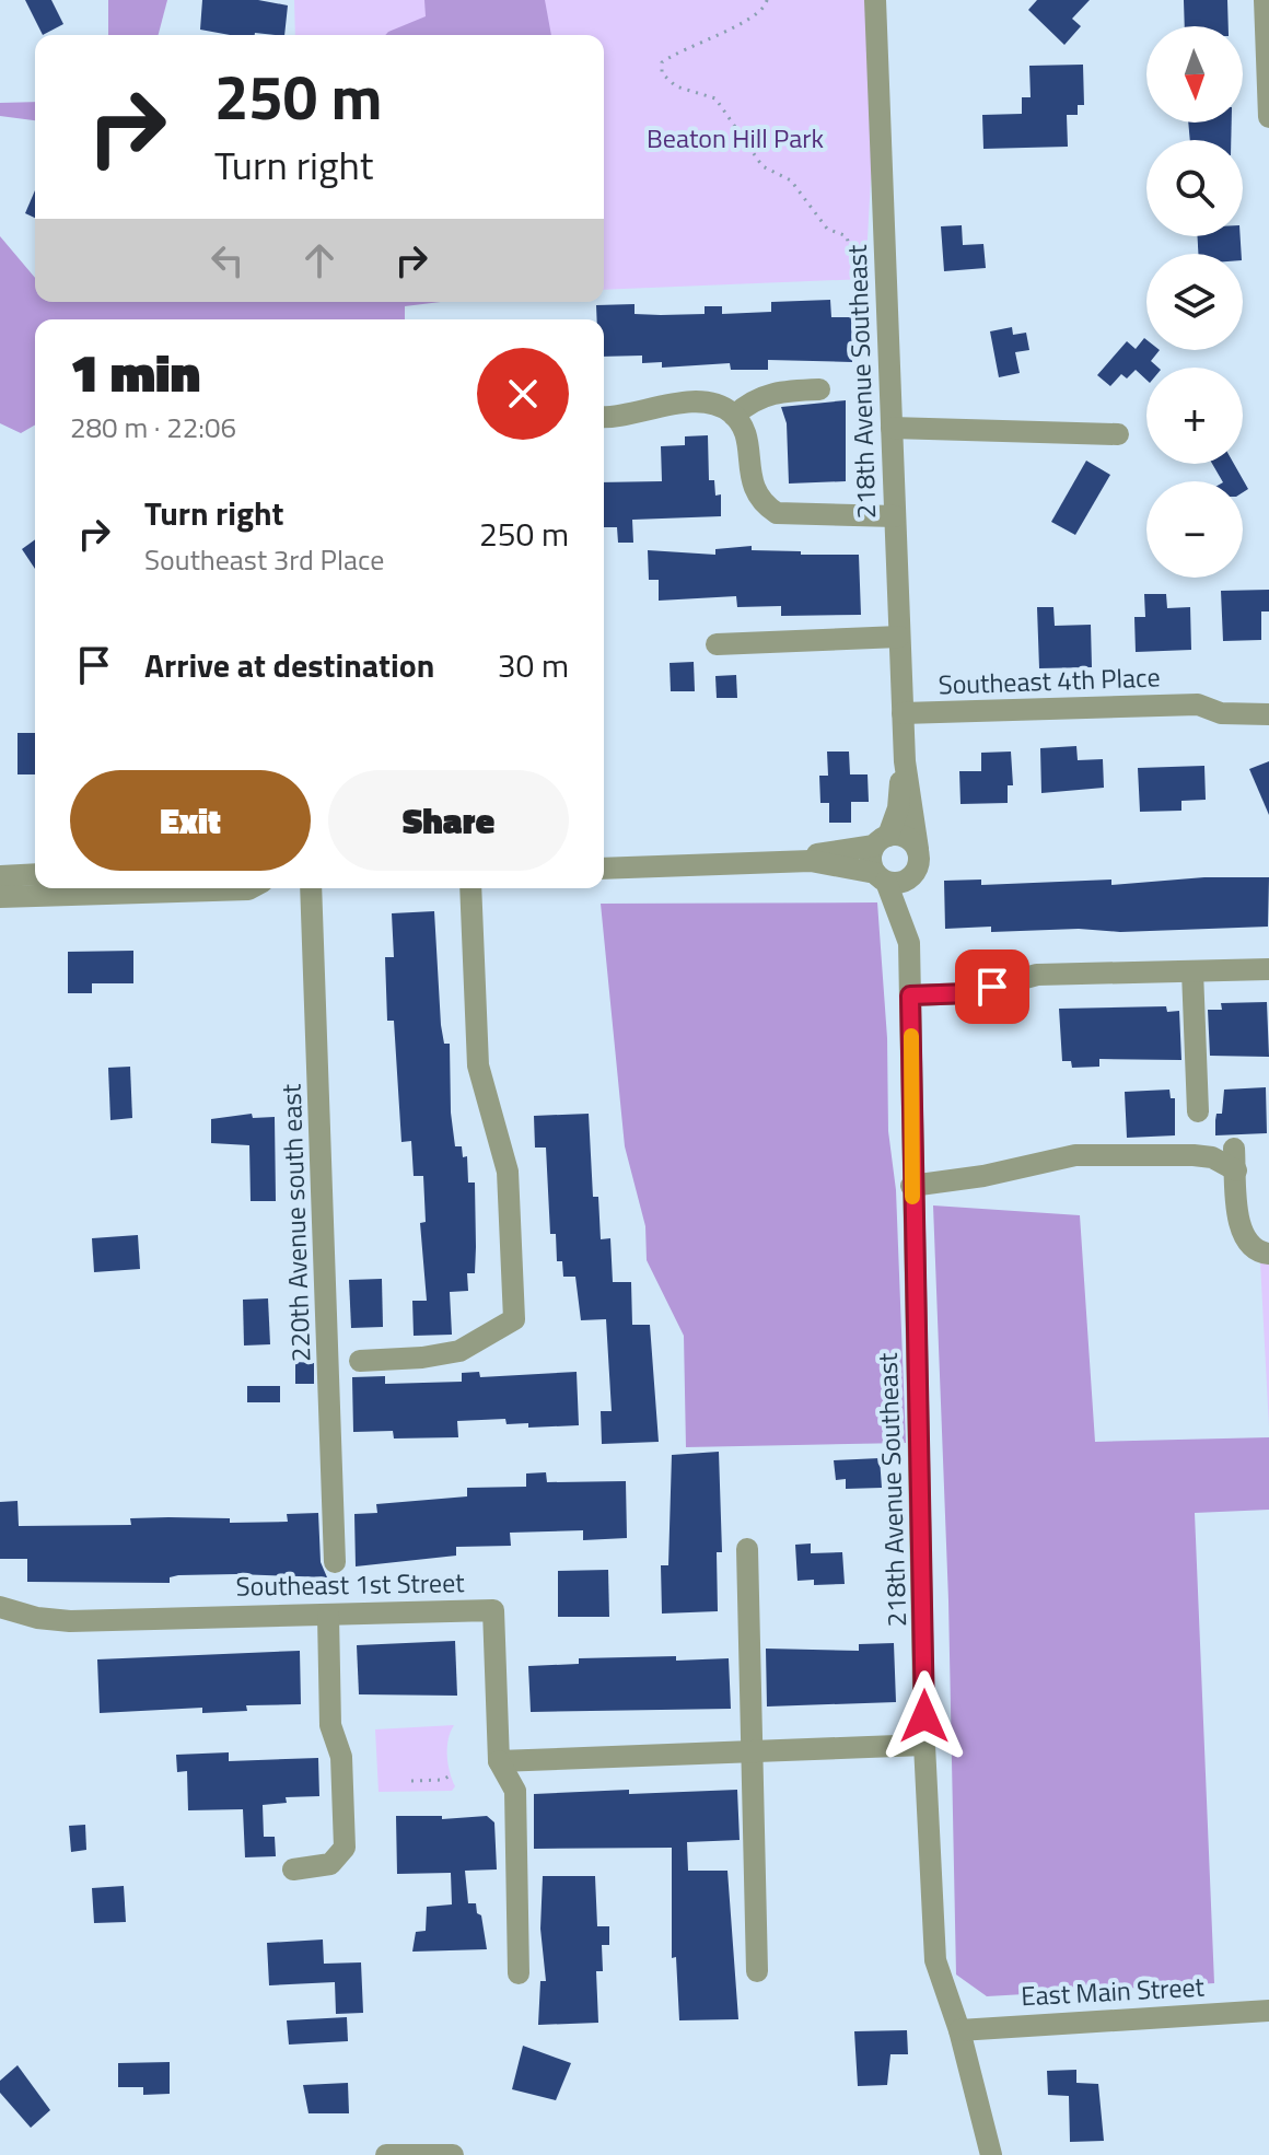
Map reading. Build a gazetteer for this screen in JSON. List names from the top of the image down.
{
  "streets": {
    "street": [
      "218th Avenue Southeast",
      "Southeast 4th Place",
      "220th Avenue south east",
      "Southeast 1st Street",
      "East Main Street"
    ]
  },
  "crossings": [
    ["218th Avenue Southeast", "Southeast 4th Place"],
    ["218th Avenue Southeast", "East Main Street"]
  ],
  "parks": ["Beaton Hill Park"],
  "north": "bottom",
  "page": {
    "map_buttons": ["+", "−"],
    "turn": ["250 m", "Turn right"],
    "heading": ["1 min", "280 m · 22:06"],
    "list": [
      {
        "name": "Turn right",
        "note": "Southeast 3rd Place",
        "value": "250 m"
      },
      {
        "name": "Arrive at destination",
        "value": "30 m"
      }
    ],
    "buttons": ["Exit", "Share"]
  }
}
